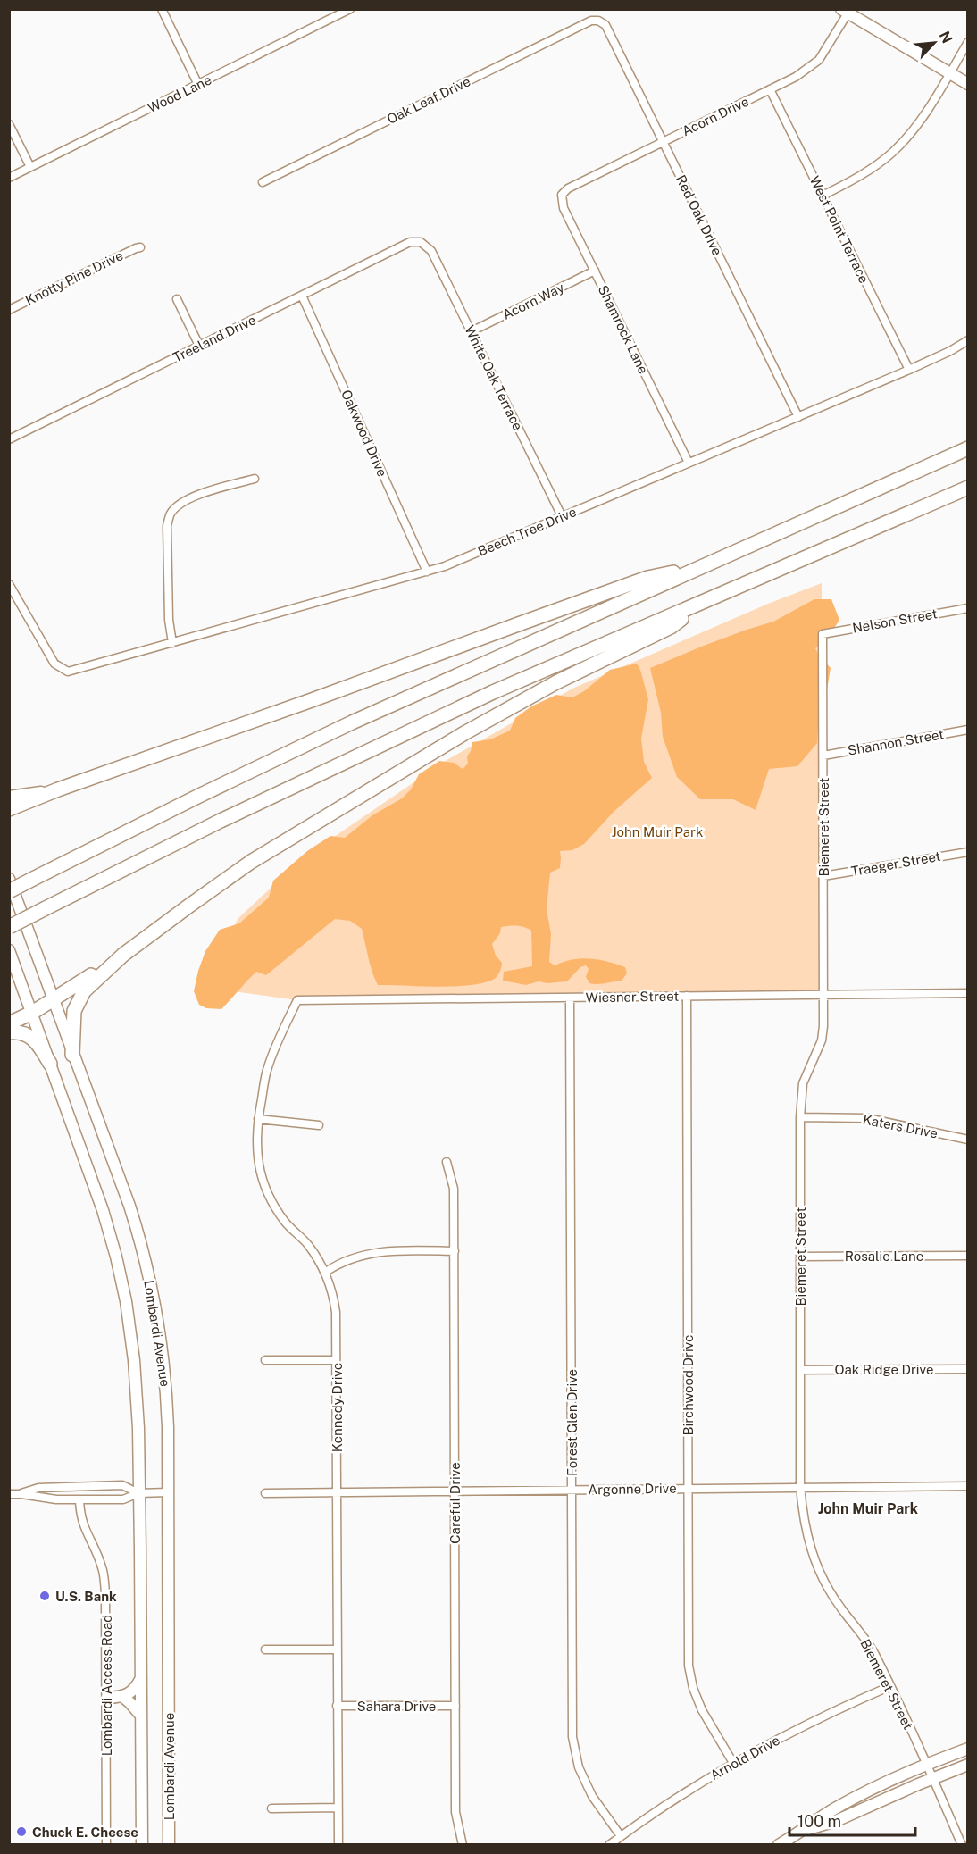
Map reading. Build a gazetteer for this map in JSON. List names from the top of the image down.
{
  "streets": {
    "main road": ["Lombardi Avenue"],
    "street": [
      "Wood Lane",
      "Oak Leaf Drive",
      "Acorn Drive",
      "Red Oak Drive",
      "West Point Terrace",
      "Knotty Pine Drive",
      "Acorn Way",
      "Shamrock Lane",
      "Treeland Drive",
      "White Oak Terrace",
      "Oakwood Drive",
      "Beech Tree Drive",
      "Nelson Street",
      "Shannon Street",
      "Biemeret Street",
      "Traeger Street",
      "Wiesner Street",
      "Katers Drive",
      "Rosalie Lane",
      "Oak Ridge Drive",
      "Birchwood Drive",
      "Kennedy Drive",
      "Forest Glen Drive",
      "Argonne Drive",
      "Careful Drive",
      "Lombardi Access Road",
      "Sahara Drive",
      "Arnold Drive"
    ]
  },
  "crossings": [
    ["Oak Leaf Drive", "Red Oak Drive"],
    ["Acorn Drive", "Red Oak Drive"],
    ["Acorn Drive", "West Point Terrace"],
    ["Acorn Drive", "Shamrock Lane"],
    ["Red Oak Drive", "Beech Tree Drive"],
    ["West Point Terrace", "Beech Tree Drive"],
    ["Acorn Way", "Shamrock Lane"],
    ["Acorn Way", "White Oak Terrace"],
    ["Shamrock Lane", "Beech Tree Drive"],
    ["Treeland Drive", "White Oak Terrace"],
    ["Treeland Drive", "Oakwood Drive"],
    ["White Oak Terrace", "Beech Tree Drive"],
    ["Oakwood Drive", "Beech Tree Drive"],
    ["Nelson Street", "Biemeret Street"],
    ["Shannon Street", "Biemeret Street"],
    ["Biemeret Street", "Traeger Street"],
    ["Biemeret Street", "Wiesner Street"],
    ["Biemeret Street", "Katers Drive"],
    ["Biemeret Street", "Rosalie Lane"],
    ["Biemeret Street", "Oak Ridge Drive"],
    ["Biemeret Street", "Argonne Drive"],
    ["Biemeret Street", "Arnold Drive"],
    ["Wiesner Street", "Birchwood Drive"],
    ["Wiesner Street", "Kennedy Drive"],
    ["Wiesner Street", "Forest Glen Drive"],
    ["Birchwood Drive", "Argonne Drive"],
    ["Birchwood Drive", "Arnold Drive"],
    ["Kennedy Drive", "Argonne Drive"],
    ["Kennedy Drive", "Sahara Drive"],
    ["Forest Glen Drive", "Argonne Drive"],
    ["Forest Glen Drive", "Arnold Drive"],
    ["Argonne Drive", "Careful Drive"],
    ["Careful Drive", "Sahara Drive"]
  ],
  "districts": ["John Muir Park"],
  "parks": ["John Muir Park"],
  "places": ["U.S. Bank", "Chuck E. Cheese"],
  "scale_bar": "100 m",
  "north": "top right"
}
